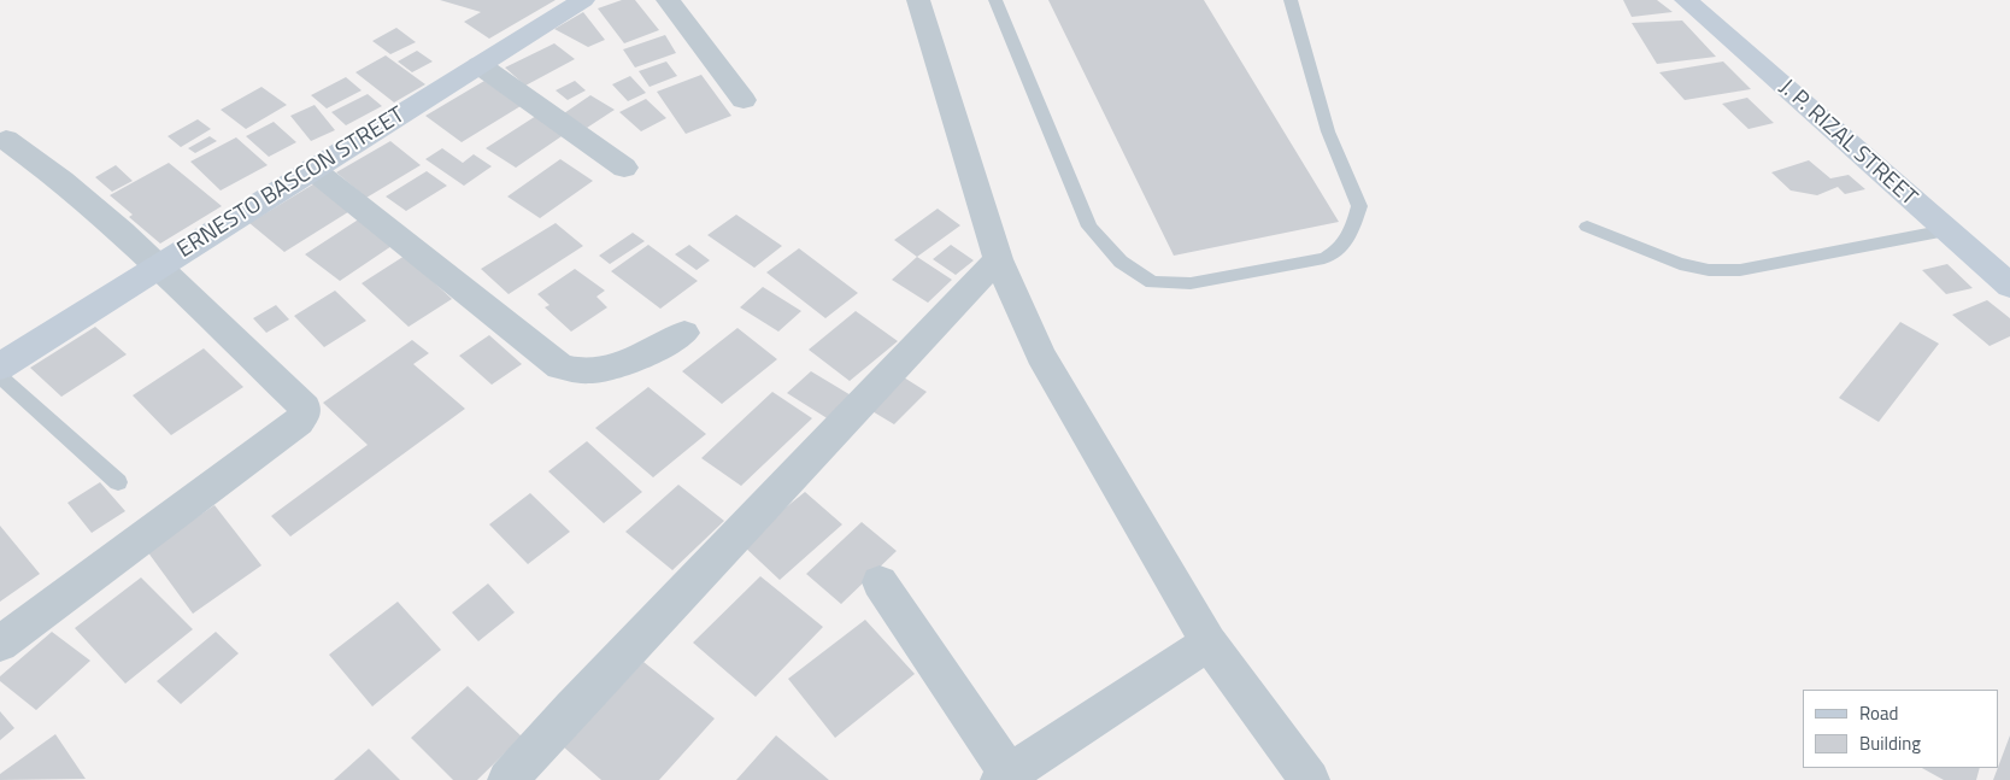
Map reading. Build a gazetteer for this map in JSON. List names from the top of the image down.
{
  "streets": {
    "street": ["J. P. RIZAL STREET", "ERNESTO BASCON STREET"]
  },
  "legend": ["Road", "Building"]
}
